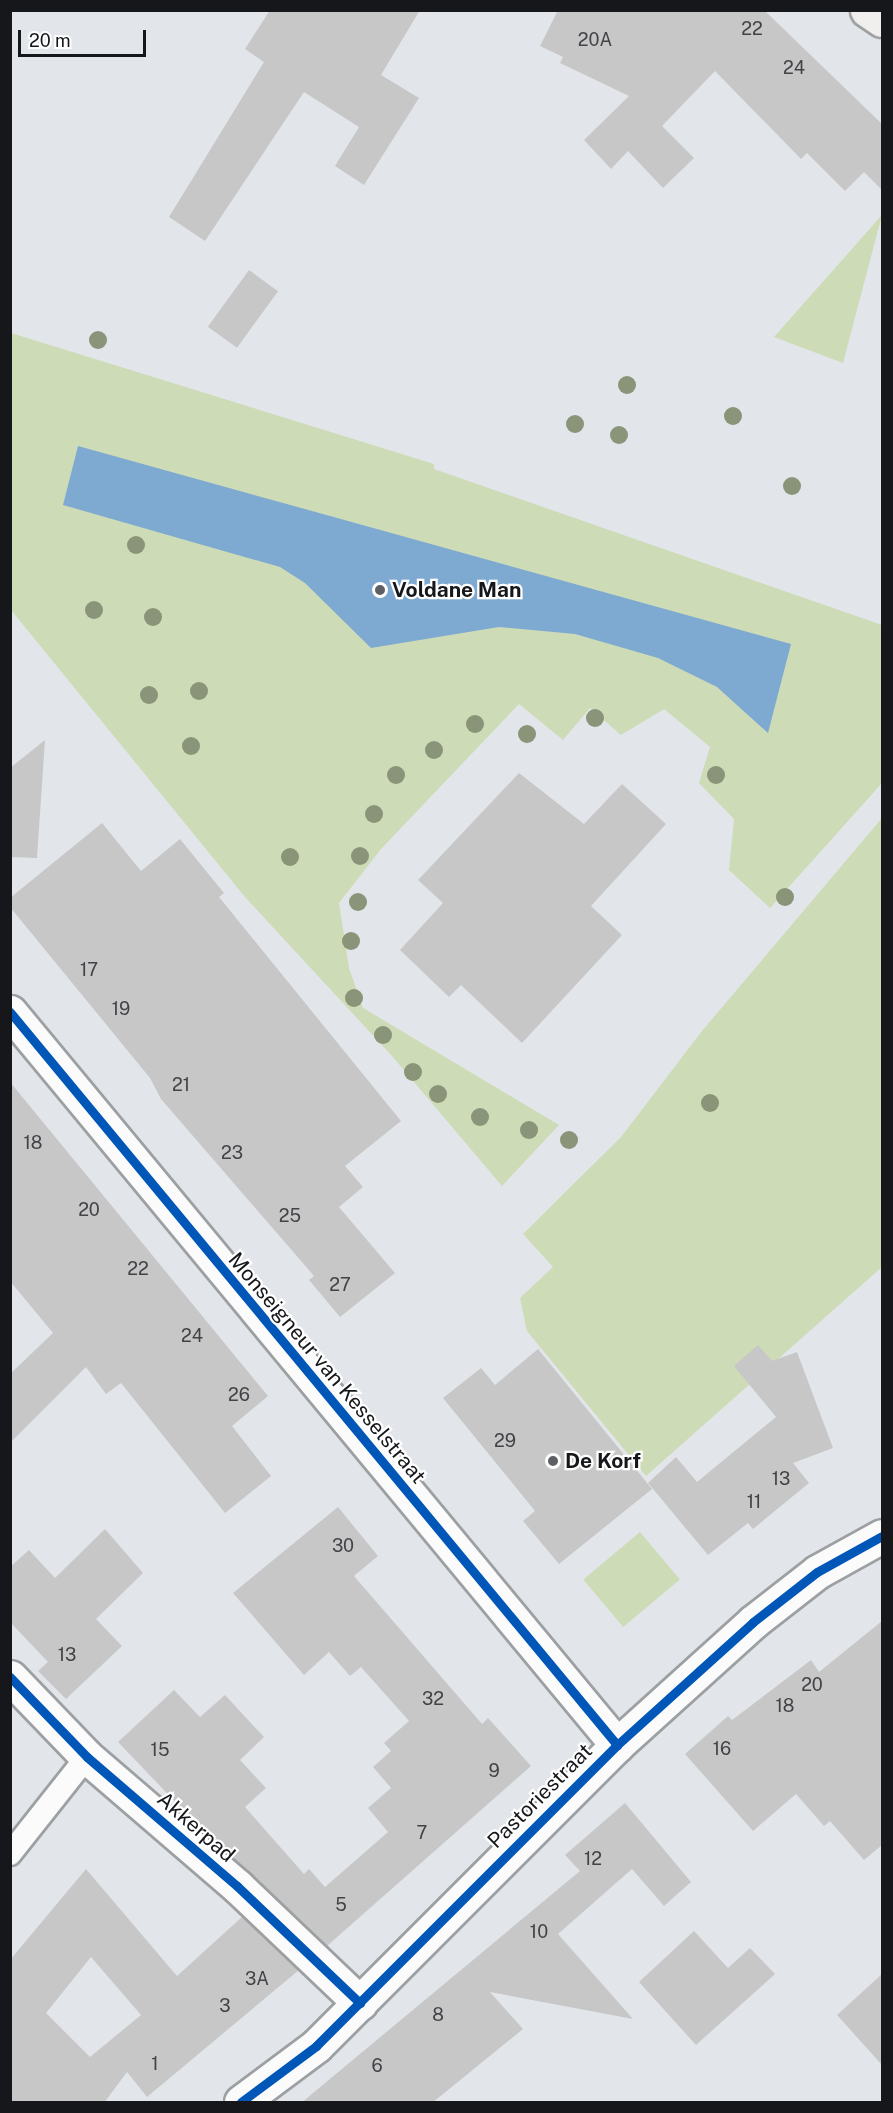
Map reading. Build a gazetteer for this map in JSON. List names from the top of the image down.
{
  "streets": {
    "street": ["Monseigneur van Kesselstraat", "Pastoriestraat", "Akkerpad"]
  },
  "crossings": [
    ["Monseigneur van Kesselstraat", "Pastoriestraat"],
    ["Pastoriestraat", "Akkerpad"]
  ],
  "places": ["Voldane Man", "De Korf"],
  "house_numbers": [
    "22",
    "20A",
    "24",
    "17",
    "19",
    "21",
    "18",
    "23",
    "20",
    "25",
    "22",
    "27",
    "24",
    "26",
    "29",
    "13",
    "11",
    "30",
    "13",
    "20",
    "32",
    "18",
    "16",
    "15",
    "9",
    "7",
    "12",
    "5",
    "10",
    "3A",
    "3",
    "8",
    "1",
    "6"
  ],
  "scale_bar": "20 m"
}
